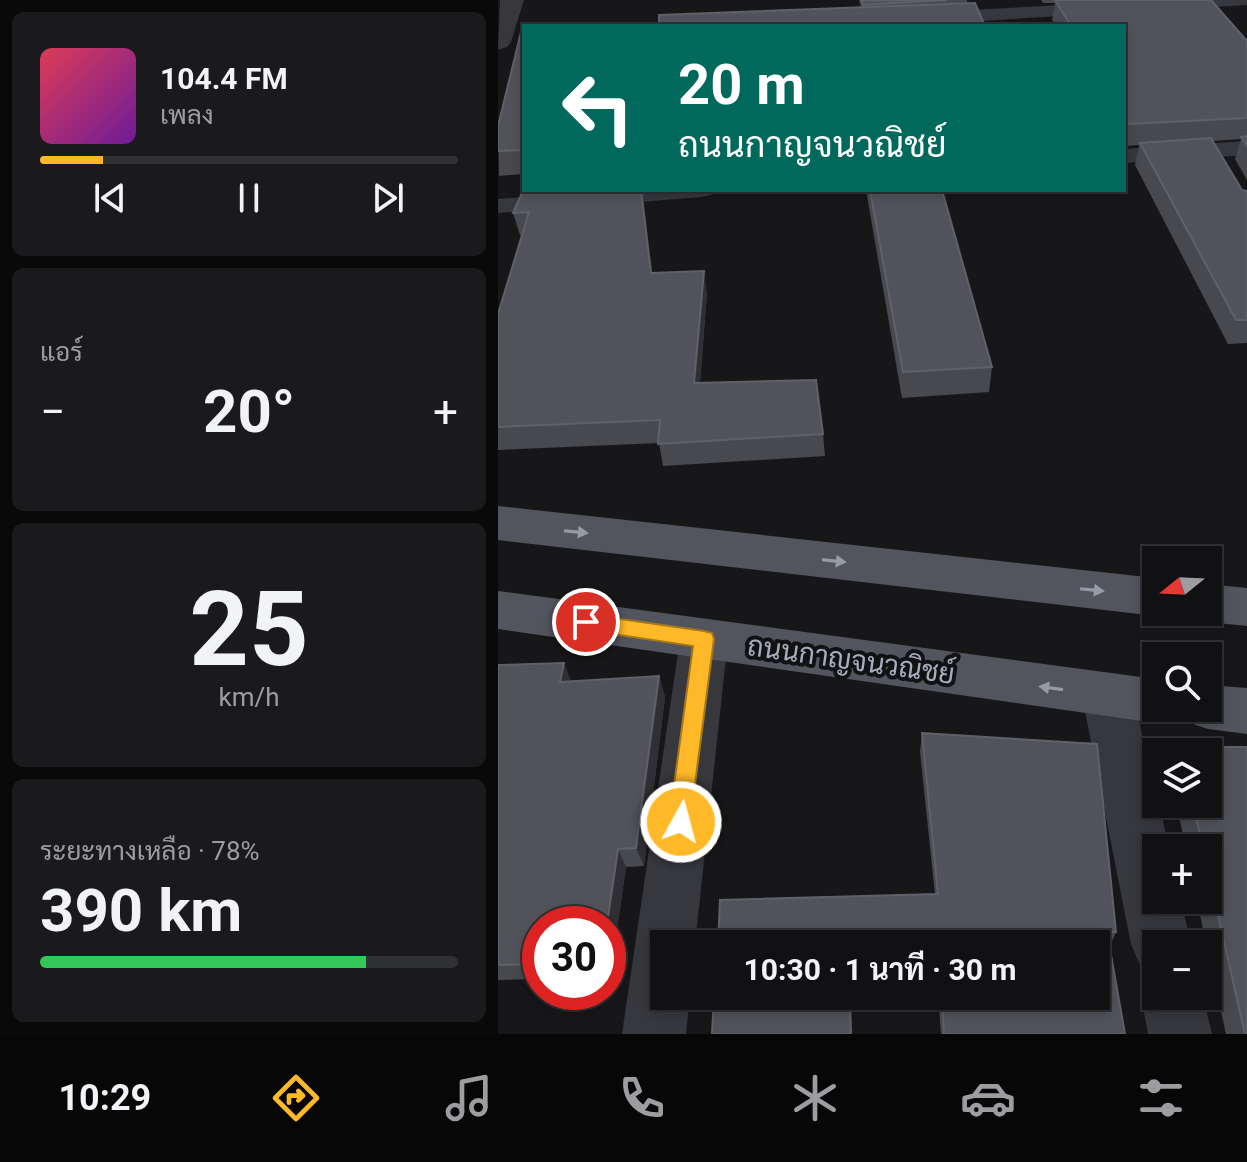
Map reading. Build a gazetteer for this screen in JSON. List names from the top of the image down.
{
  "streets": {
    "main road": ["ถนนกาญจนวณิชย์"]
  },
  "north": "left",
  "page": {
    "turn": ["20 m", "ถนนกาญจนวณิชย์"],
    "song": ["104.4 FM", "เพลง"],
    "tile": [
      "แอร์",
      ["25", "km/h"],
      ["ระยะทางเหลือ · 78%", "390 km"]
    ],
    "heat": ["−", "20°", "+"],
    "map_buttons": ["+", "−"],
    "limit": "30",
    "trip": "10:30 · 1 นาที · 30 m",
    "tabs": "10:29"
  }
}
